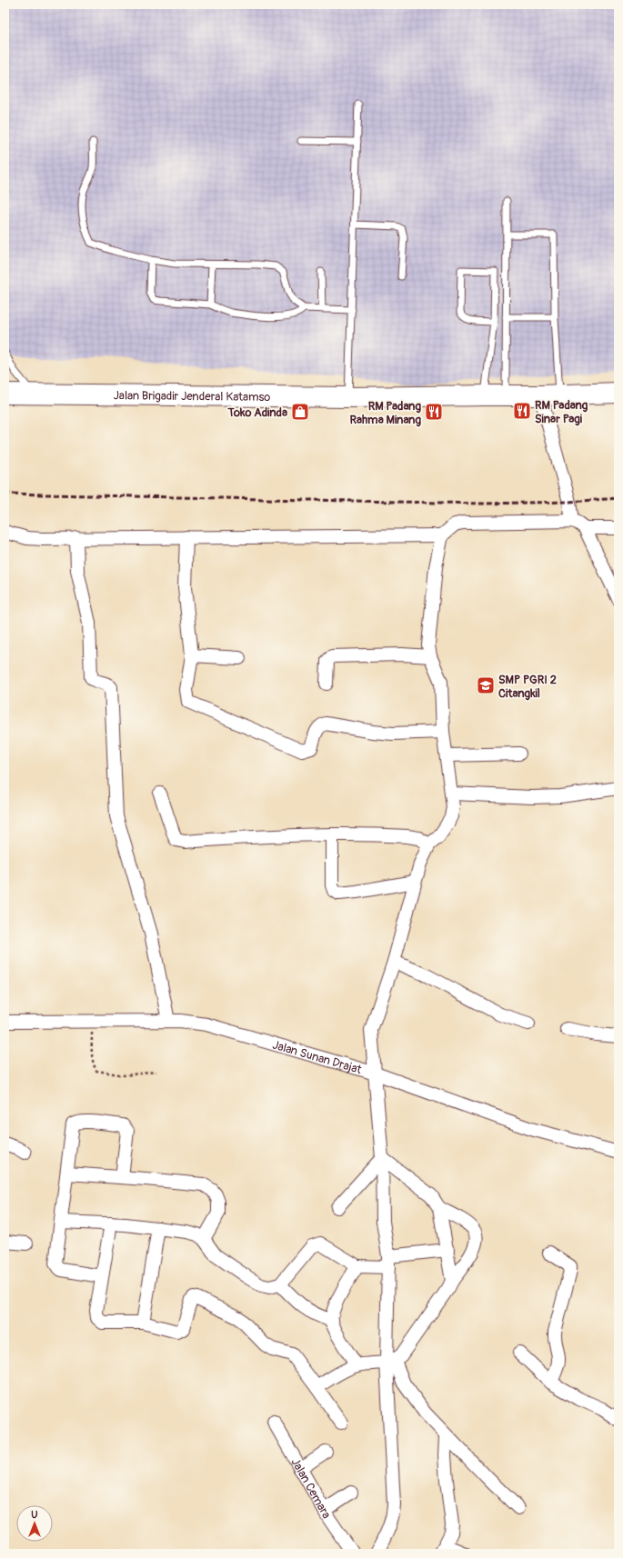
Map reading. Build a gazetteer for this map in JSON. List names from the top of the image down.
{
  "streets": {
    "highway": ["Jalan Brigadir Jenderal Katamso"],
    "street": ["Jalan Sunan Drajat", "Jalan Cemara"]
  },
  "places": {
    "restaurant": ["RM Padang Sinar Pagi", "RM Padang Rahma Minang"],
    "shop": ["Toko Adinda"],
    "school or university": ["SMP PGRI 2 Citangkil"]
  },
  "north": "top"
}
